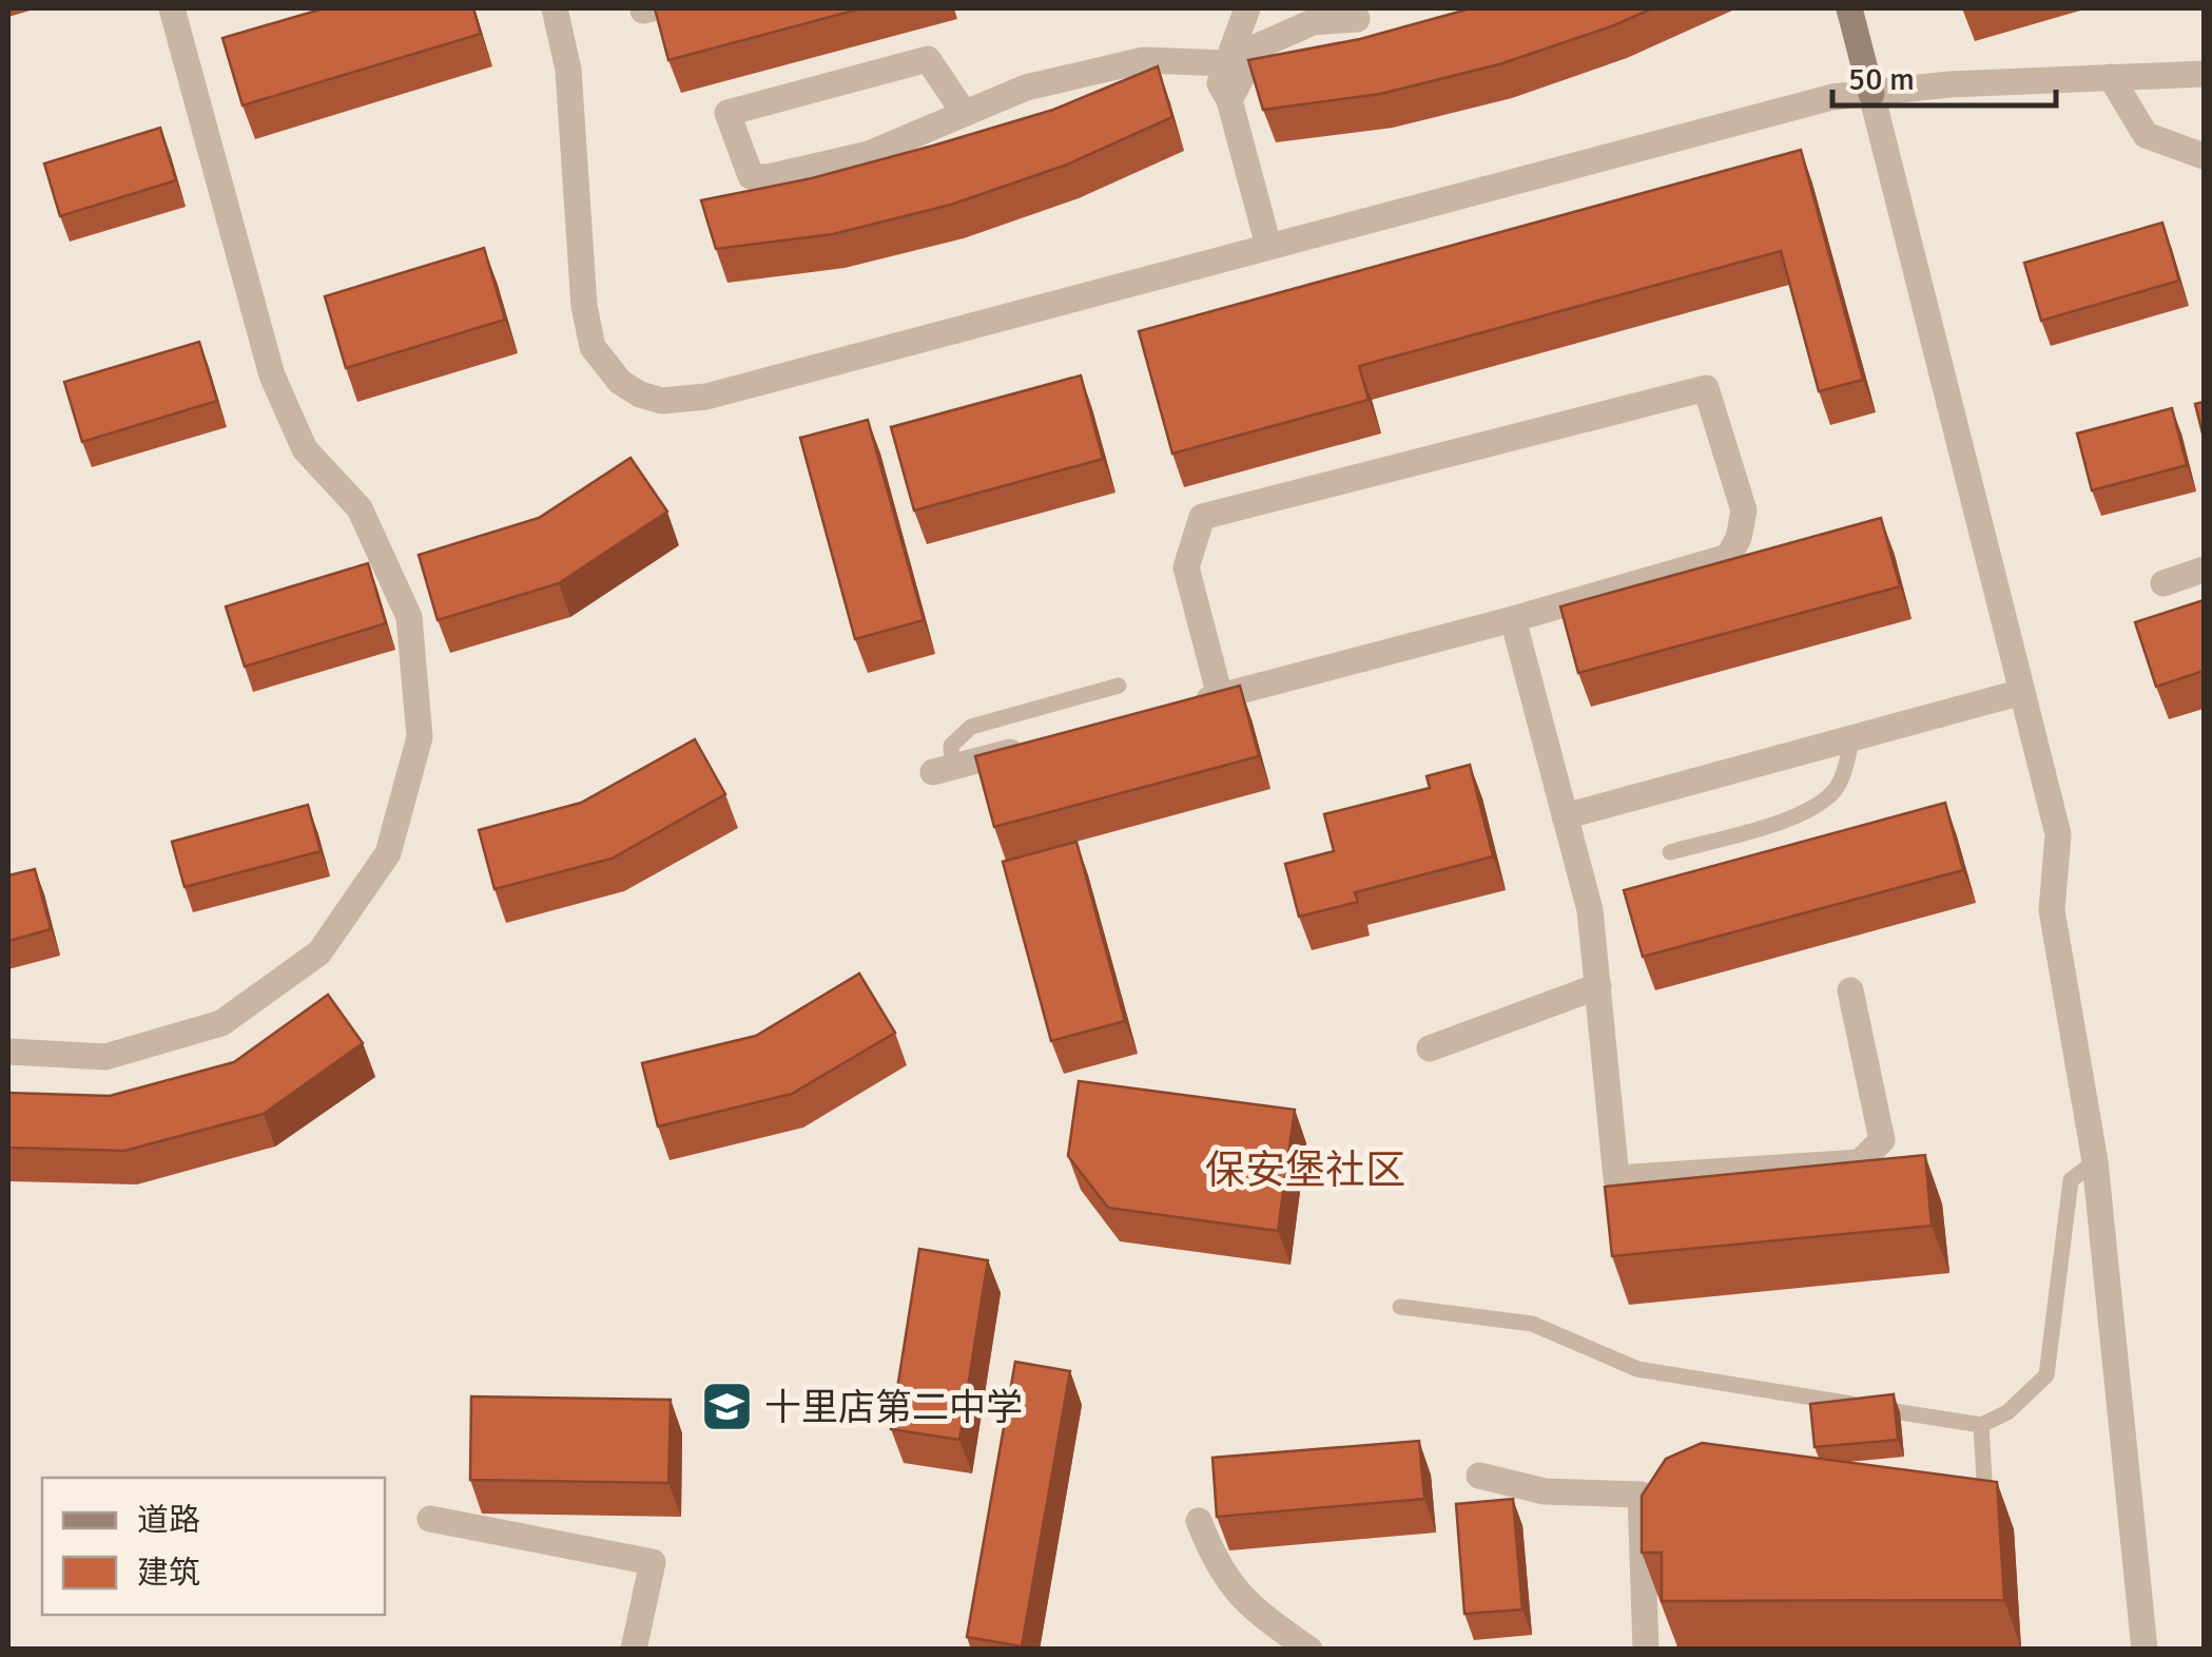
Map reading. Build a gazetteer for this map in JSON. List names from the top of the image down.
{
  "districts": ["保安堡社区"],
  "places": {
    "school or university": ["十里店第二中学"]
  },
  "legend": ["道路", "建筑"],
  "scale_bar": "50 m"
}
